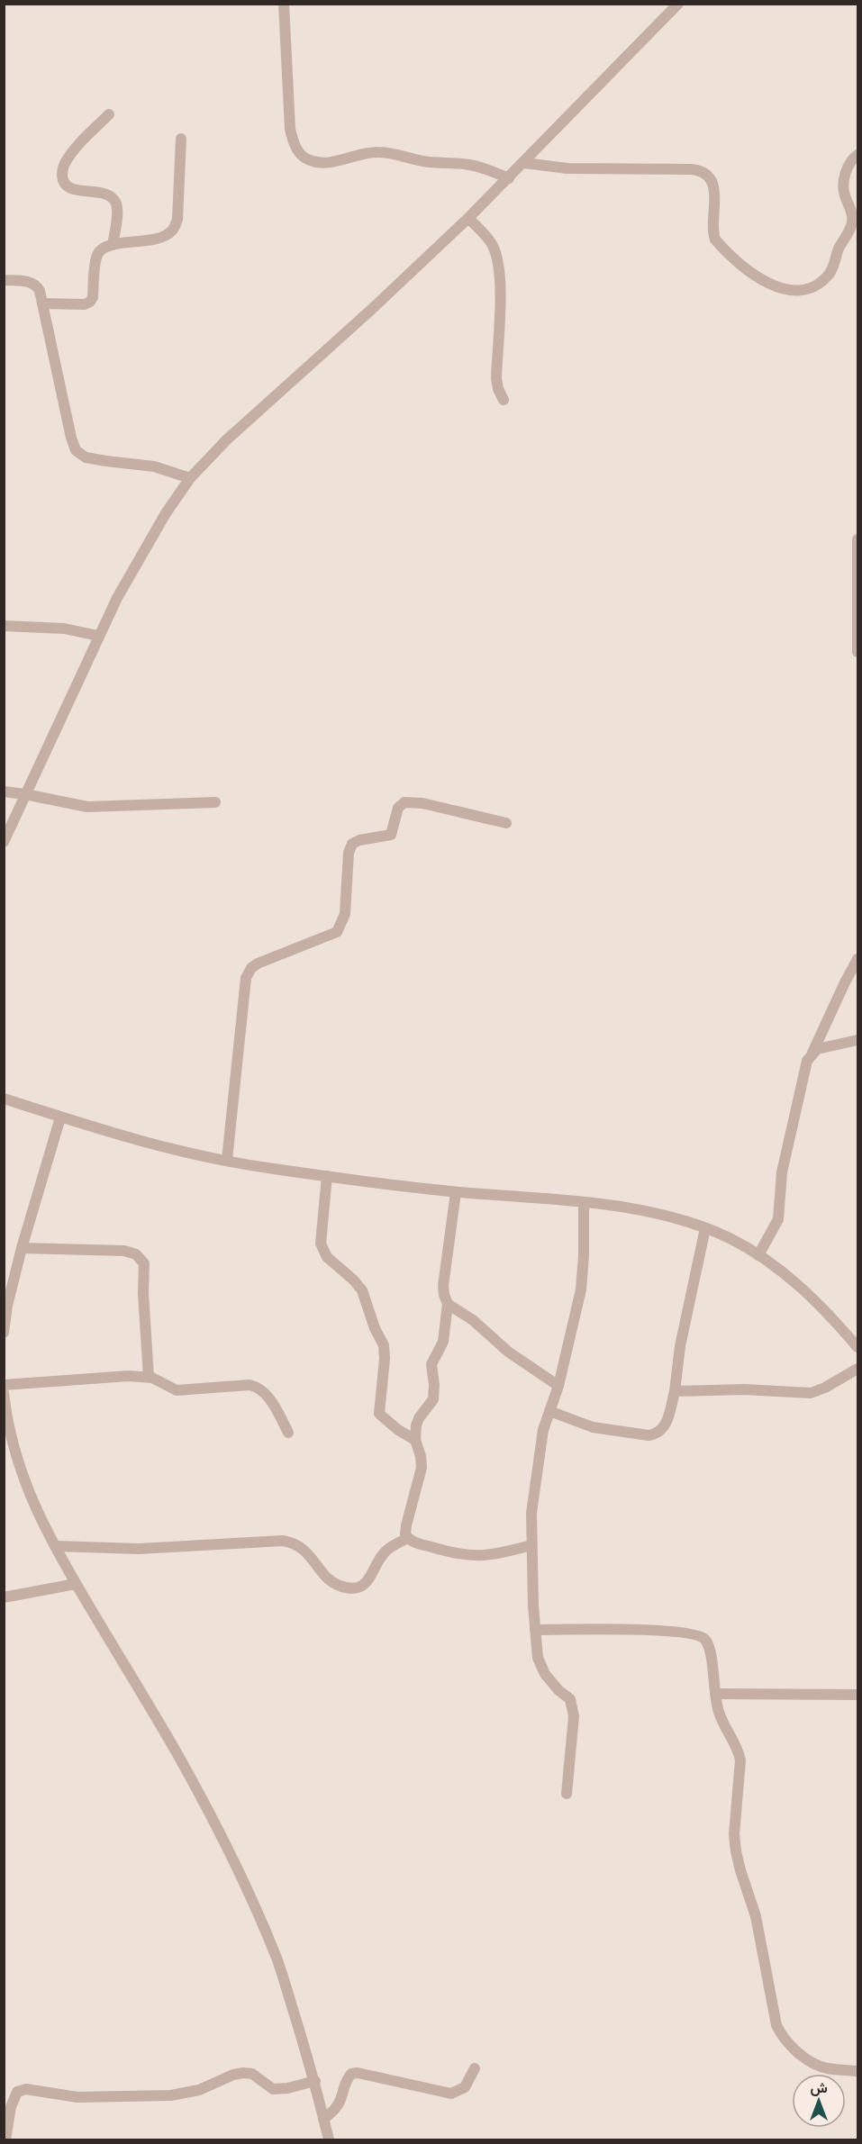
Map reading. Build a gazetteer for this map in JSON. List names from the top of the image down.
{
  "north": "top"
}
